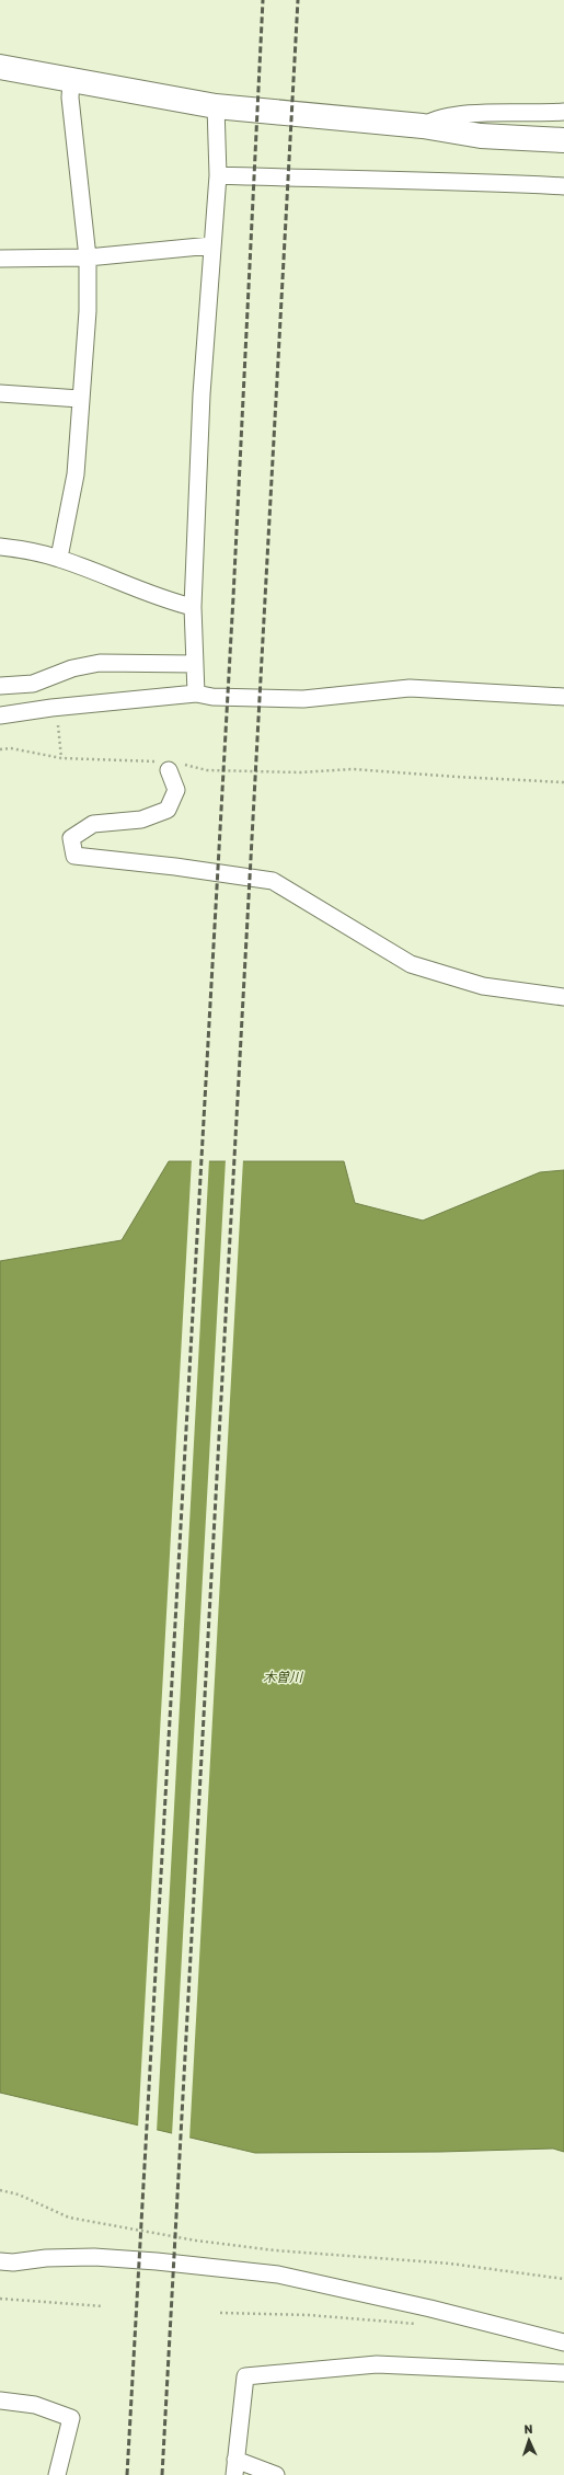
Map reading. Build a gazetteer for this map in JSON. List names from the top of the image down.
{
  "water": ["木曽川"],
  "north": "top"
}
